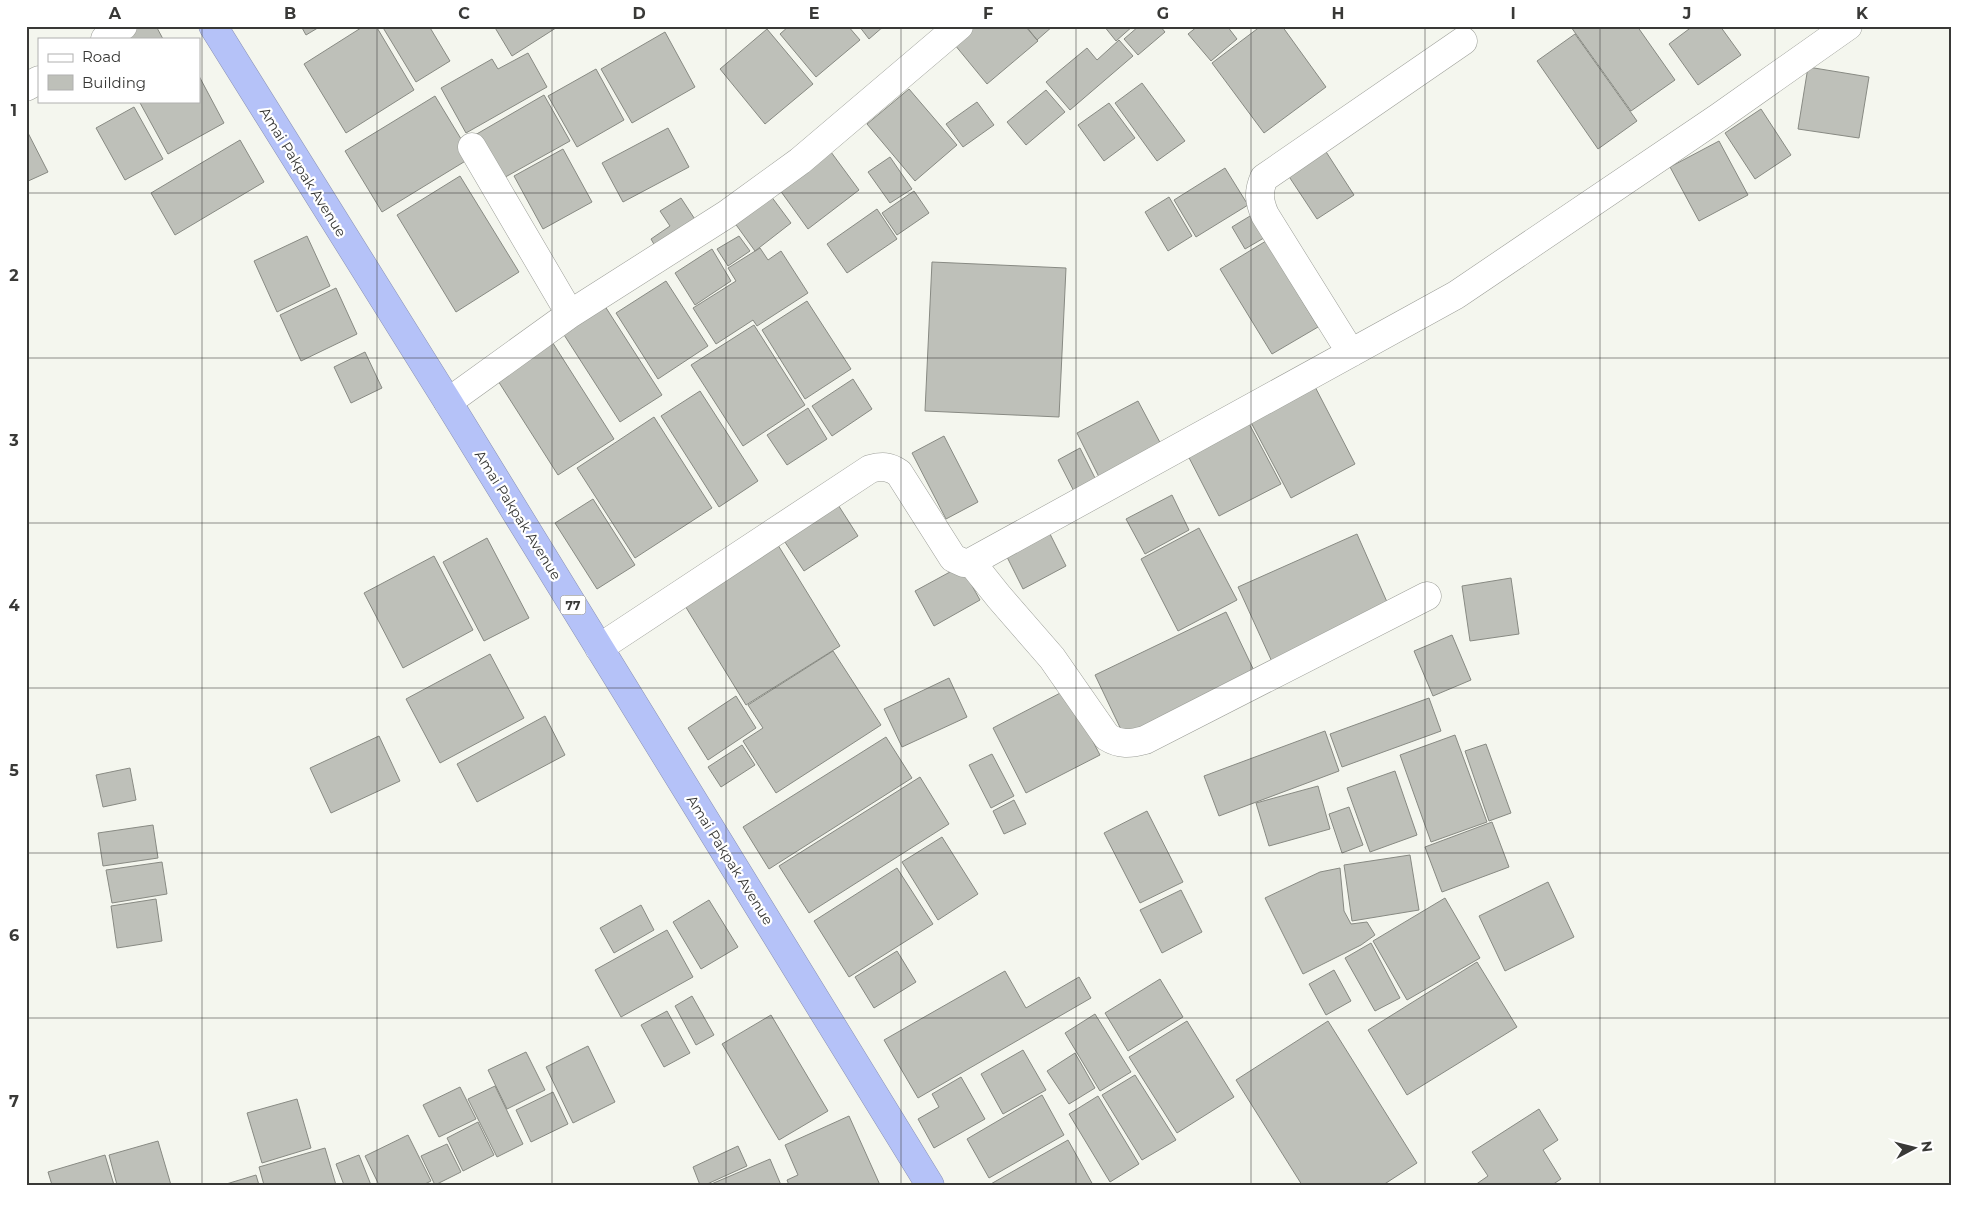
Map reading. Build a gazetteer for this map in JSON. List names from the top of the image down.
{
  "streets": {
    "highway": ["Amai Pakpak Avenue", "77"]
  },
  "legend": ["Road", "Building"],
  "north": "right",
  "grid": {
    "columns": [
      "A",
      "B",
      "C",
      "D",
      "E",
      "F",
      "G",
      "H",
      "I",
      "J",
      "K"
    ],
    "rows": [
      "1",
      "2",
      "3",
      "4",
      "5",
      "6",
      "7"
    ]
  }
}
